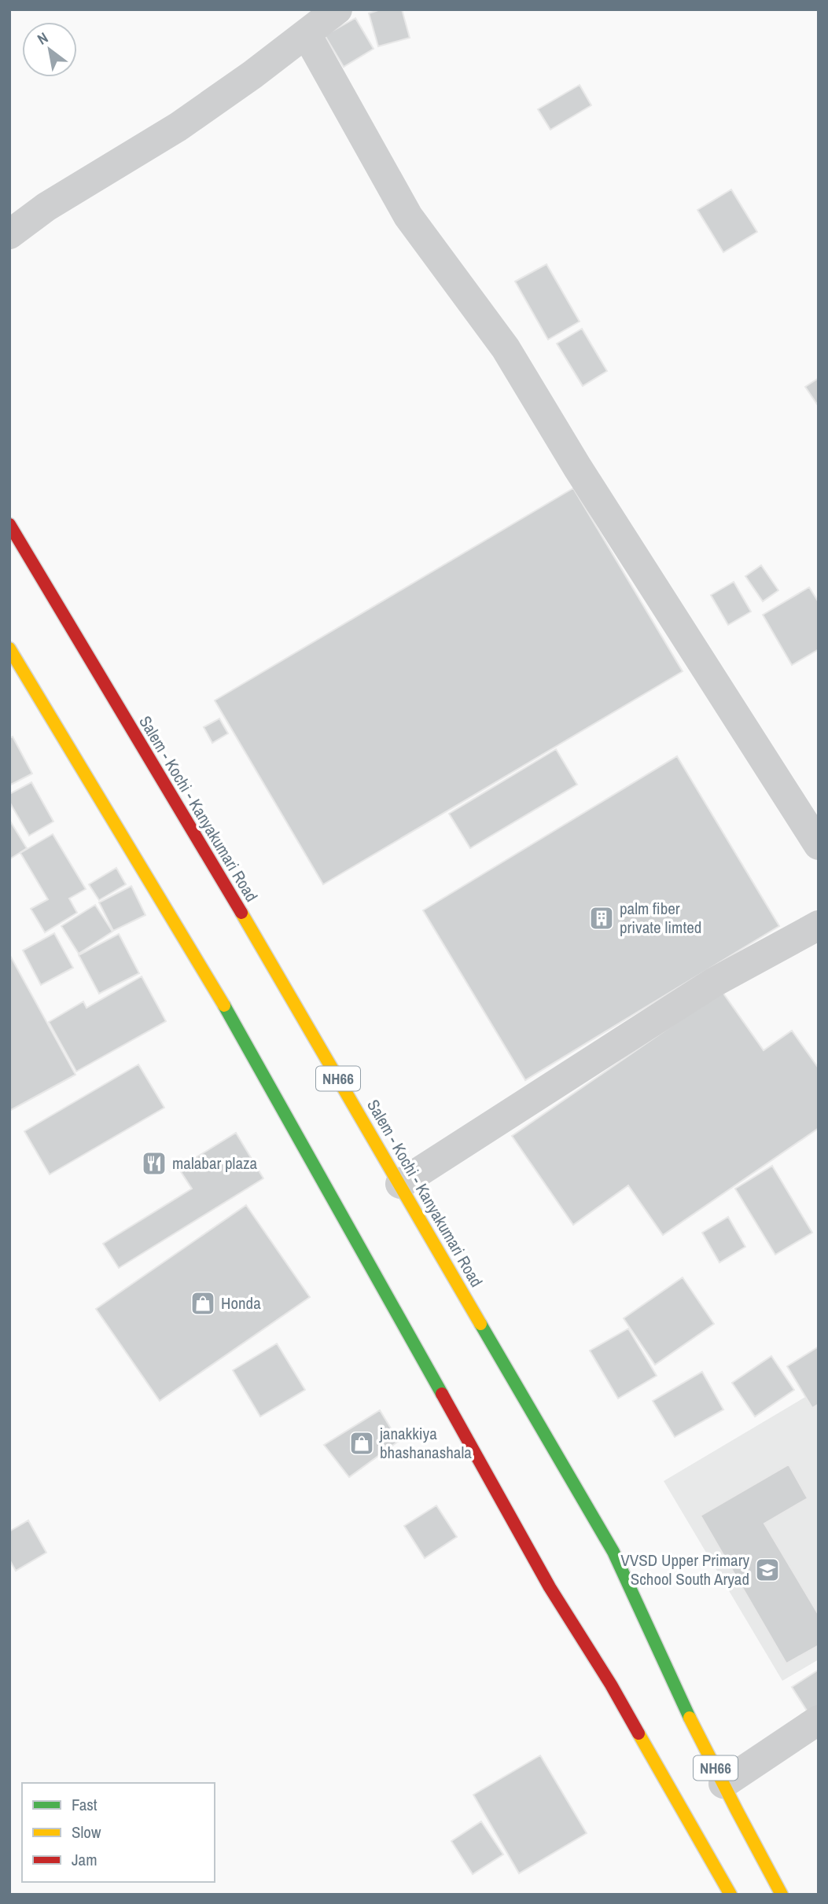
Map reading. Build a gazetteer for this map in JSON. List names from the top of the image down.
{
  "streets": {
    "highway": ["Salem - Kochi - Kanyakumari Road", "NH66"]
  },
  "places": {
    "building": ["palm fiber private limted"],
    "restaurant": ["malabar plaza"],
    "shop": ["Honda", "janakkiya bhashanashala"],
    "school or university": ["VVSD Upper Primary School South Aryad"]
  },
  "legend": ["Fast", "Slow", "Jam"],
  "north": "top left"
}
